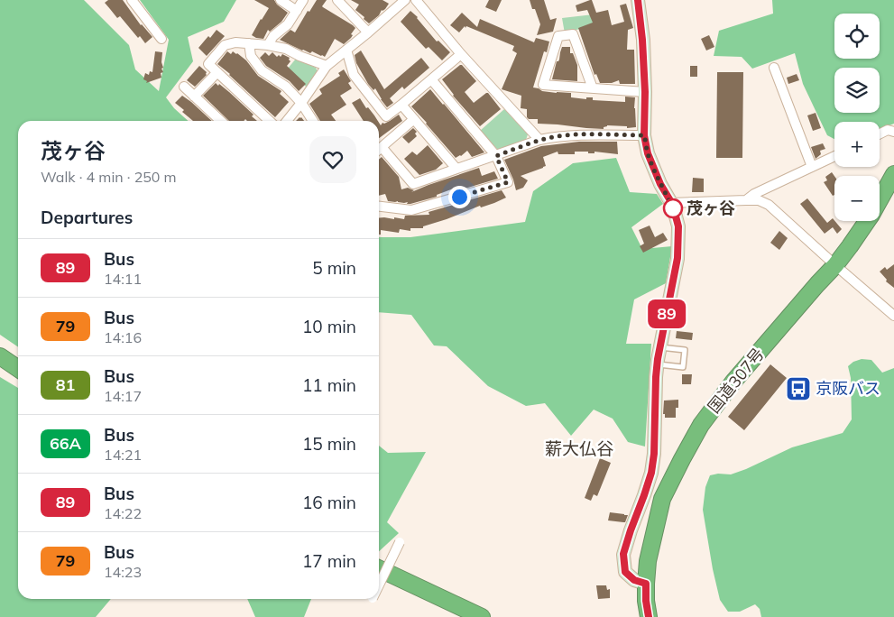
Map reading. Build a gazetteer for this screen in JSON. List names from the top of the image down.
{
  "streets": {
    "highway": ["国道307号"]
  },
  "districts": ["薪大仏谷"],
  "places": {
    "other": ["茂ヶ谷"],
    "bus stop": ["京阪バス"]
  },
  "lines": ["bus line 89"],
  "page": {
    "on_map": "89",
    "map_buttons": ["+", "−"],
    "heading": [
      ["茂ヶ谷", "Walk · 4 min · 250 m"],
      "Departures"
    ],
    "list": [
      {
        "mark": "89",
        "name": "Bus",
        "note": "14:11",
        "value": "5 min"
      },
      {
        "mark": "79",
        "name": "Bus",
        "note": "14:16",
        "value": "10 min"
      },
      {
        "mark": "81",
        "name": "Bus",
        "note": "14:17",
        "value": "11 min"
      },
      {
        "mark": "66A",
        "name": "Bus",
        "note": "14:21",
        "value": "15 min"
      },
      {
        "mark": "89",
        "name": "Bus",
        "note": "14:22",
        "value": "16 min"
      },
      {
        "mark": "79",
        "name": "Bus",
        "note": "14:23",
        "value": "17 min"
      }
    ]
  }
}
